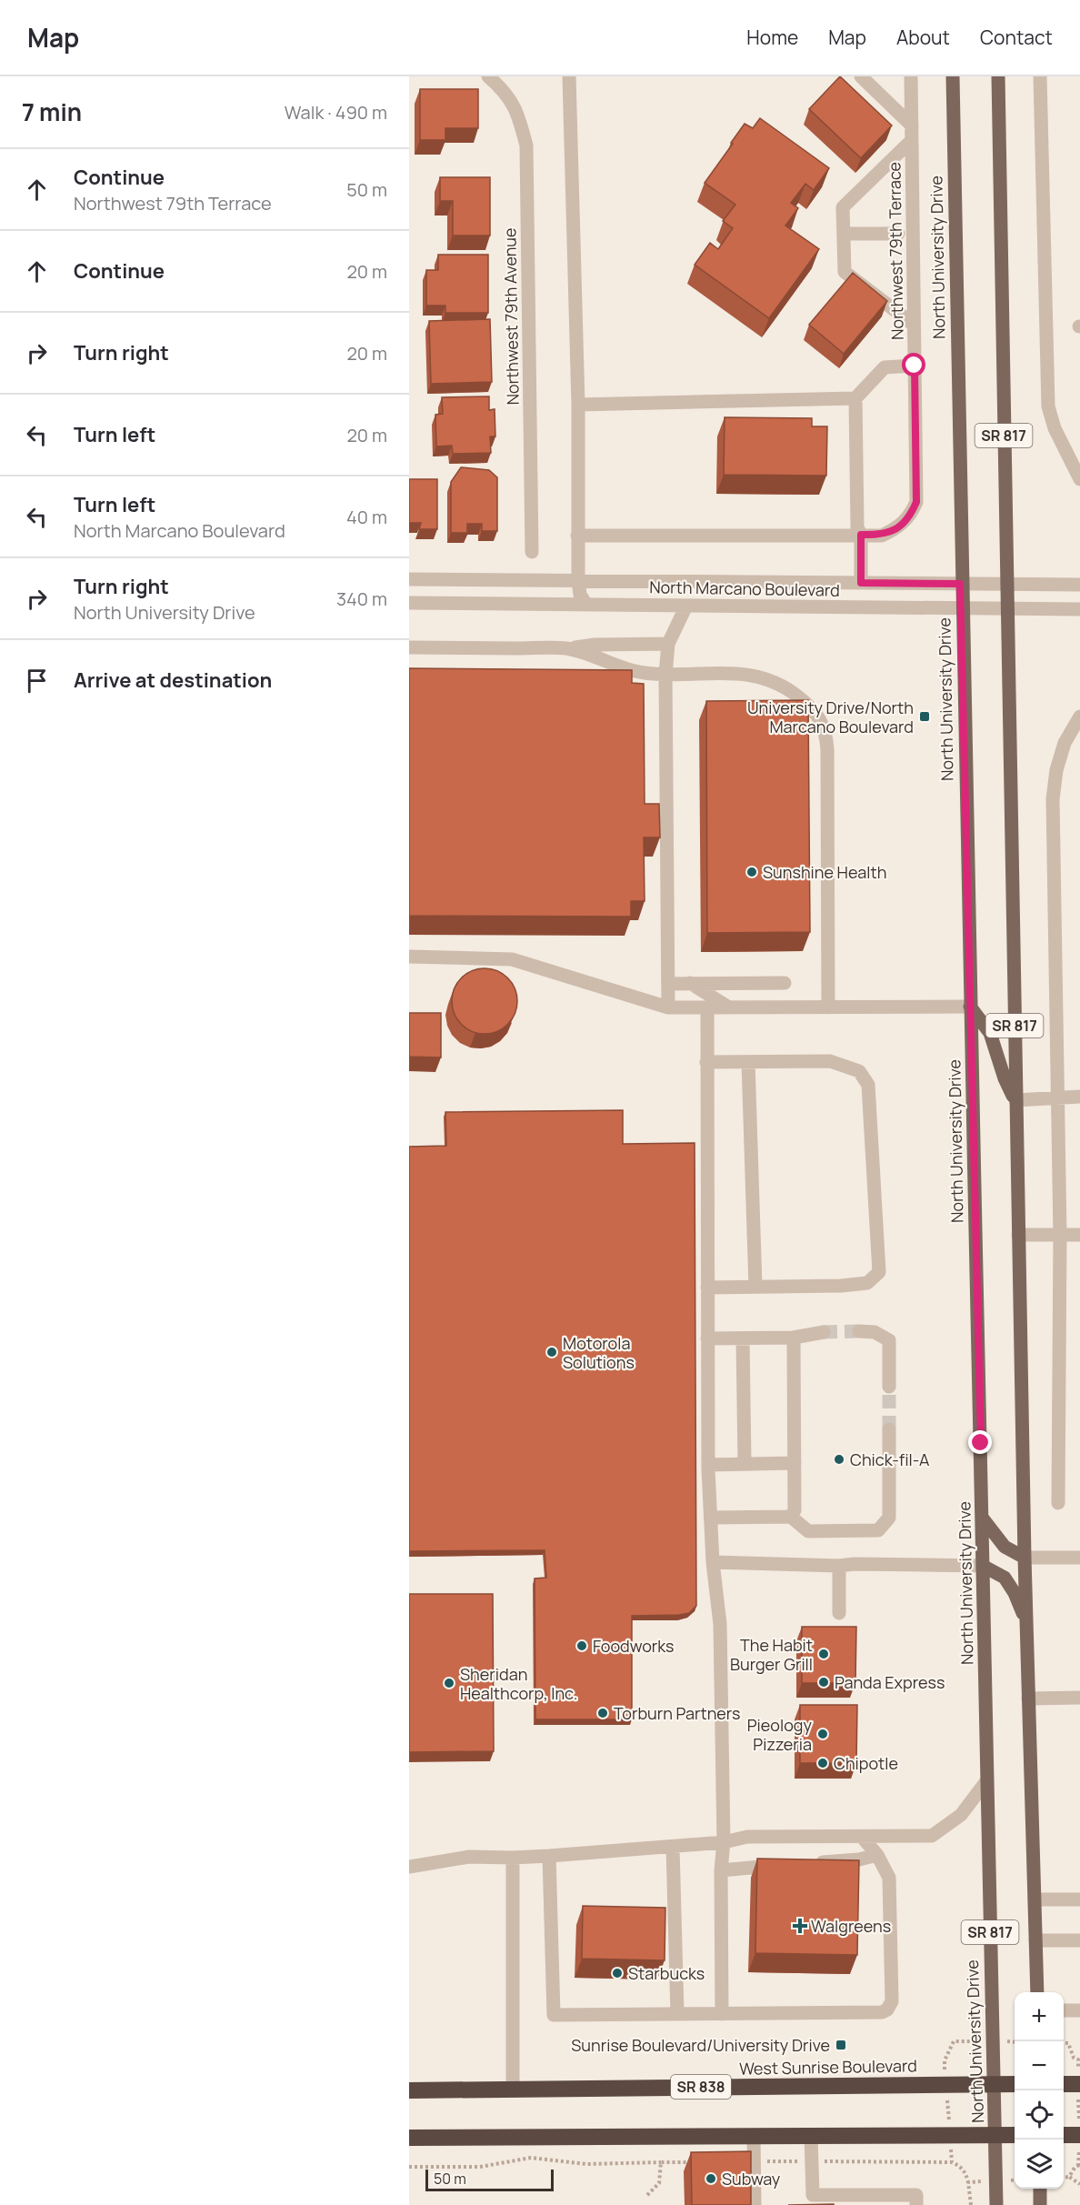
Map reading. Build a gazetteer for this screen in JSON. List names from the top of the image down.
{
  "streets": {
    "highway": ["West Sunrise Boulevard", "SR 838"],
    "main road": ["North University Drive", "SR 817"],
    "street": ["Northwest 79th Terrace", "Northwest 79th Avenue", "North Marcano Boulevard"]
  },
  "crossings": [
    ["North University Drive", "North Marcano Boulevard"],
    ["North University Drive", "West Sunrise Boulevard"],
    ["SR 817", "North Marcano Boulevard"]
  ],
  "places": {
    "transit": ["University Drive/North Marcano Boulevard", "Sunrise Boulevard/University Drive"],
    "other": [
      "Sunshine Health",
      "Motorola Solutions",
      "Chick-fil-A",
      "Foodworks",
      "The Habit Burger Grill",
      "Panda Express",
      "Sheridan Healthcorp, Inc.",
      "Torburn Partners",
      "Pieology Pizzeria",
      "Chipotle",
      "Starbucks",
      "Subway"
    ],
    "health": ["Walgreens"]
  },
  "scale_bar": "50 m",
  "page": {
    "header": "Map",
    "nav": [
      "Home",
      "Map",
      "About",
      "Contact"
    ],
    "heading": ["7 min", "Walk · 490 m"],
    "list": [
      ["Continue", "Northwest 79th Terrace", "50 m"],
      ["Continue", "20 m"],
      ["Turn right", "20 m"],
      ["Turn left", "20 m"],
      ["Turn left", "North Marcano Boulevard", "40 m"],
      ["Turn right", "North University Drive", "340 m"],
      "Arrive at destination"
    ],
    "map_buttons": ["+", "−"],
    "scale": "50 m"
  }
}
